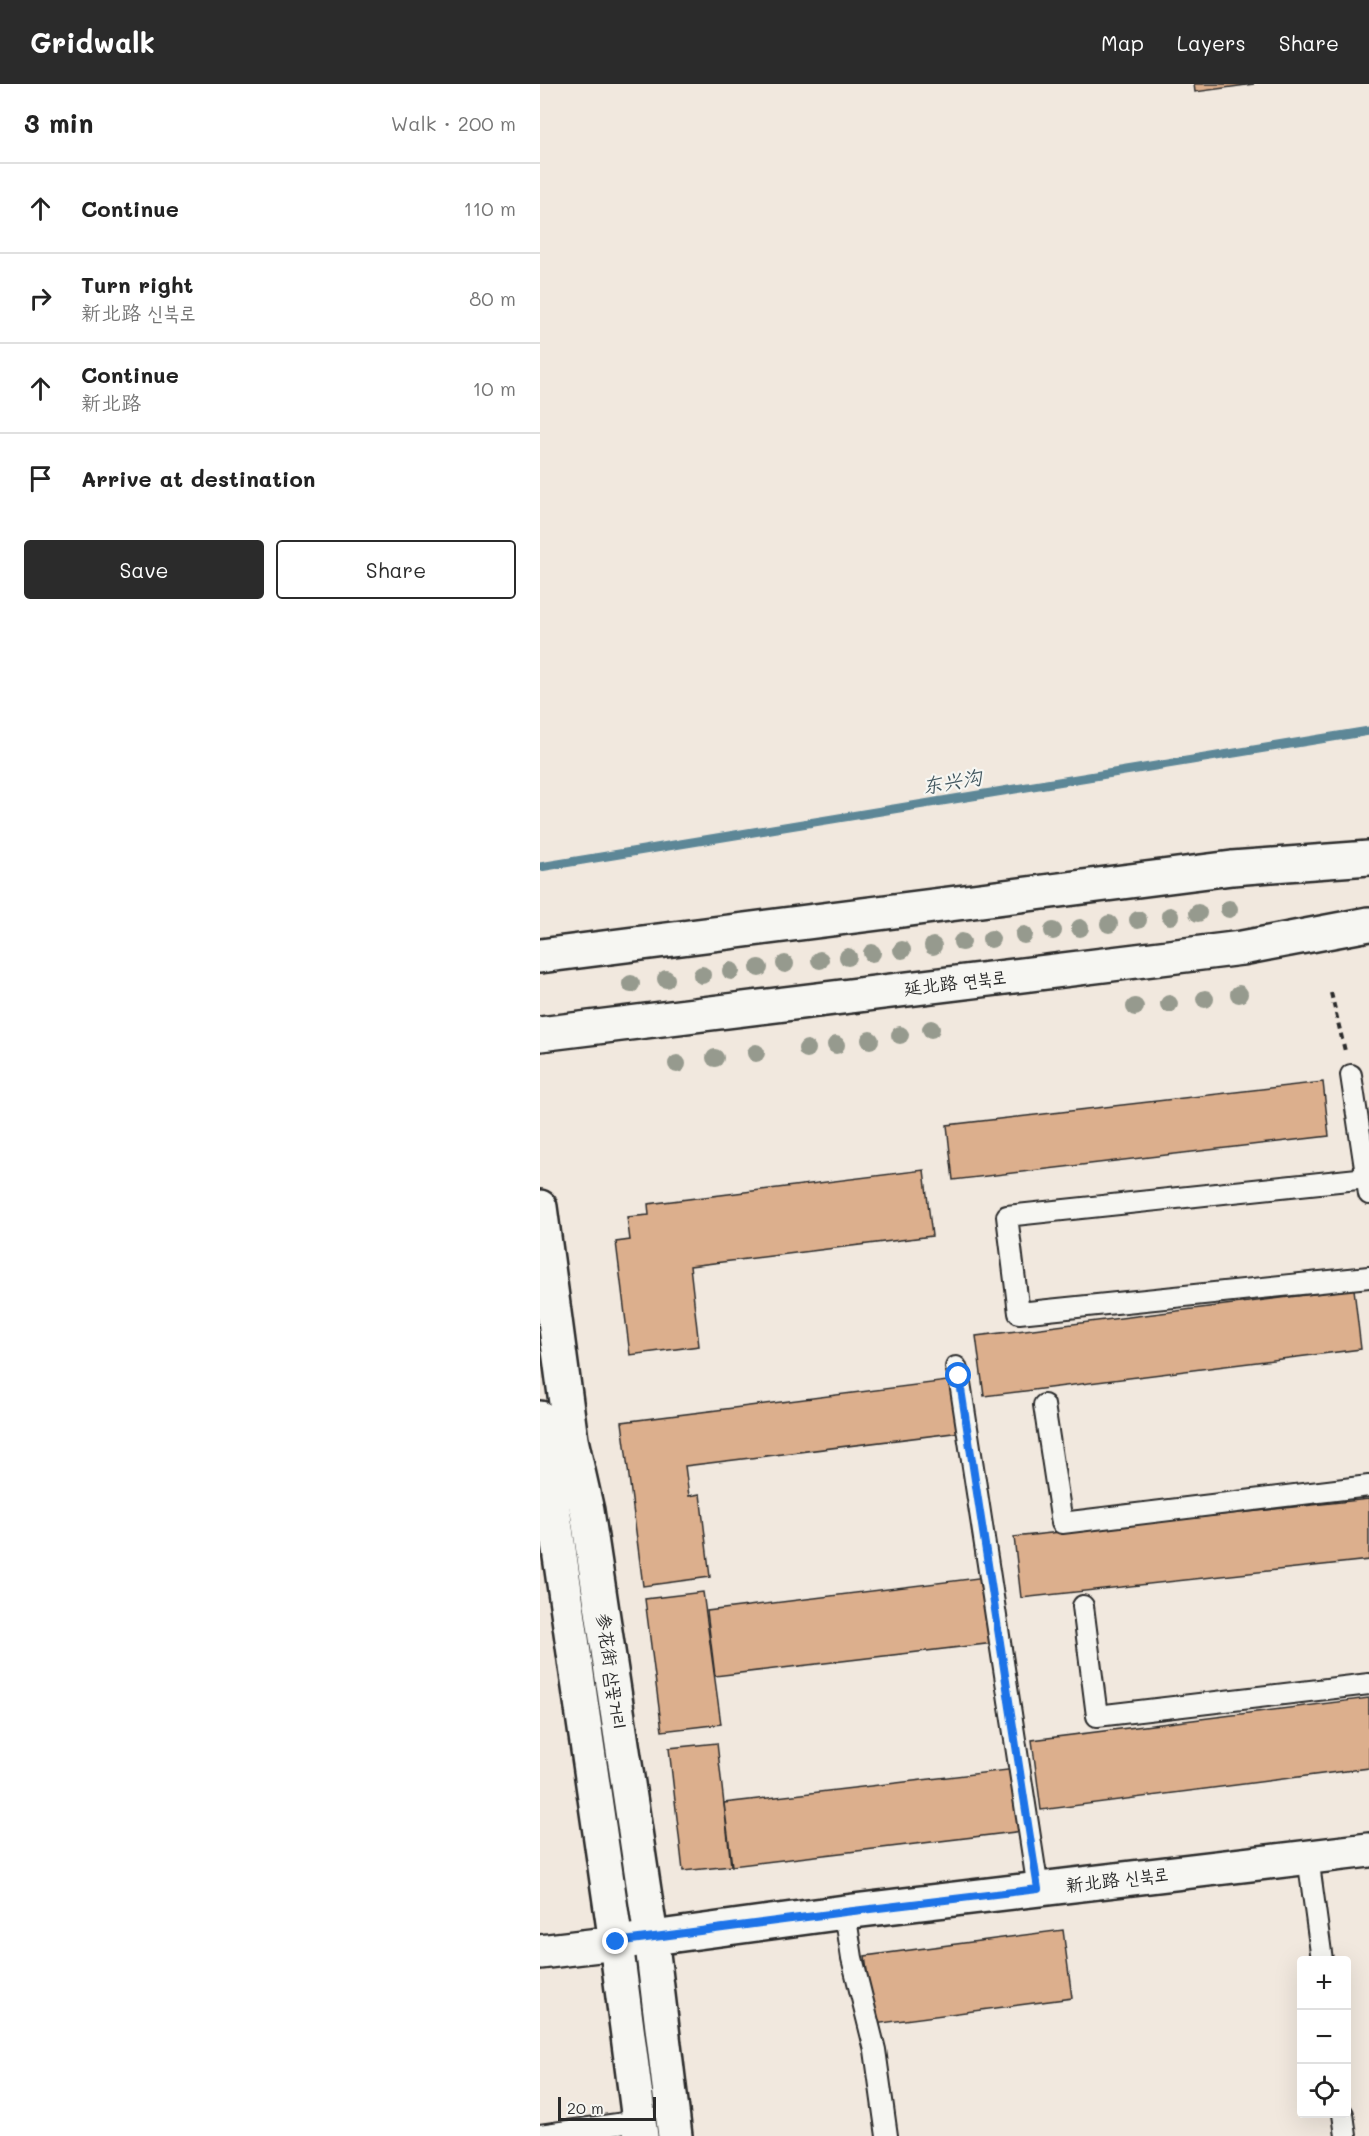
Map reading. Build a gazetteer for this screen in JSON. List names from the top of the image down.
{
  "streets": {
    "main road": ["延北路 연북로", "参花街 삼꽃거리", "新北路 신북로"]
  },
  "crossings": [
    ["参花街 삼꽃거리", "新北路 신북로"]
  ],
  "water": ["东兴沟"],
  "scale_bar": "20 m",
  "page": {
    "header": "Gridwalk",
    "nav": ["Map", "Layers", "Share"],
    "heading": ["3 min", "Walk · 200 m"],
    "list": [
      ["Continue", "110 m"],
      ["Turn right", "新北路 신북로", "80 m"],
      ["Continue", "新北路", "10 m"],
      "Arrive at destination"
    ],
    "buttons": ["Save", "Share"],
    "map_buttons": ["+", "−"],
    "scale": "20 m"
  }
}
